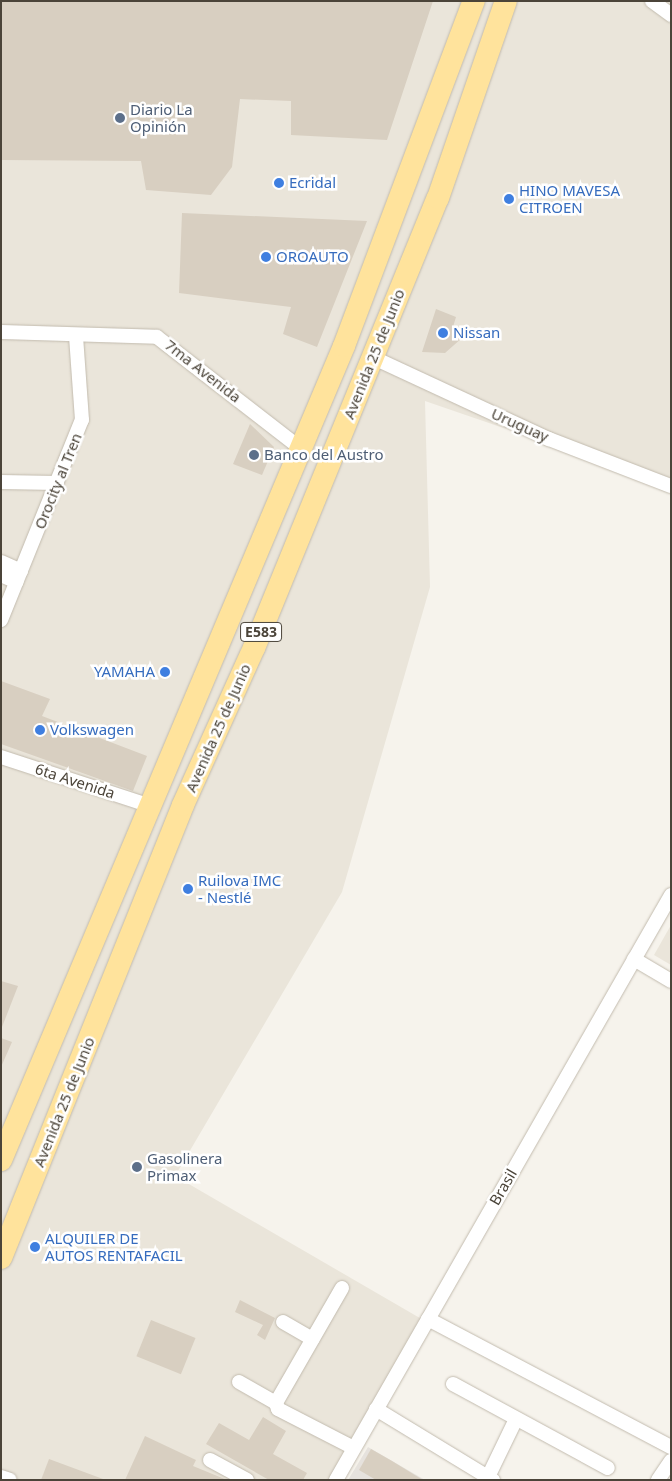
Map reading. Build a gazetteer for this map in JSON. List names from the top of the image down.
{
  "streets": {
    "main road": ["Avenida 25 de Junio", "E583"],
    "street": [
      "7ma Avenida",
      "Uruguay",
      "Orocity al Tren",
      "6ta Avenida",
      "Brasil"
    ]
  },
  "crossings": [
    ["Avenida 25 de Junio", "7ma Avenida"],
    ["Avenida 25 de Junio", "Uruguay"],
    ["Avenida 25 de Junio", "6ta Avenida"],
    ["7ma Avenida", "Orocity al Tren"]
  ],
  "places": [
    "Diario La Opinión",
    "Ecridal",
    "HINO MAVESA CITROEN",
    "OROAUTO",
    "Nissan",
    "Banco del Austro",
    "YAMAHA",
    "Volkswagen",
    "Ruilova IMC - Nestlé",
    "Gasolinera Primax",
    "ALQUILER DE AUTOS RENTAFACIL"
  ]
}
